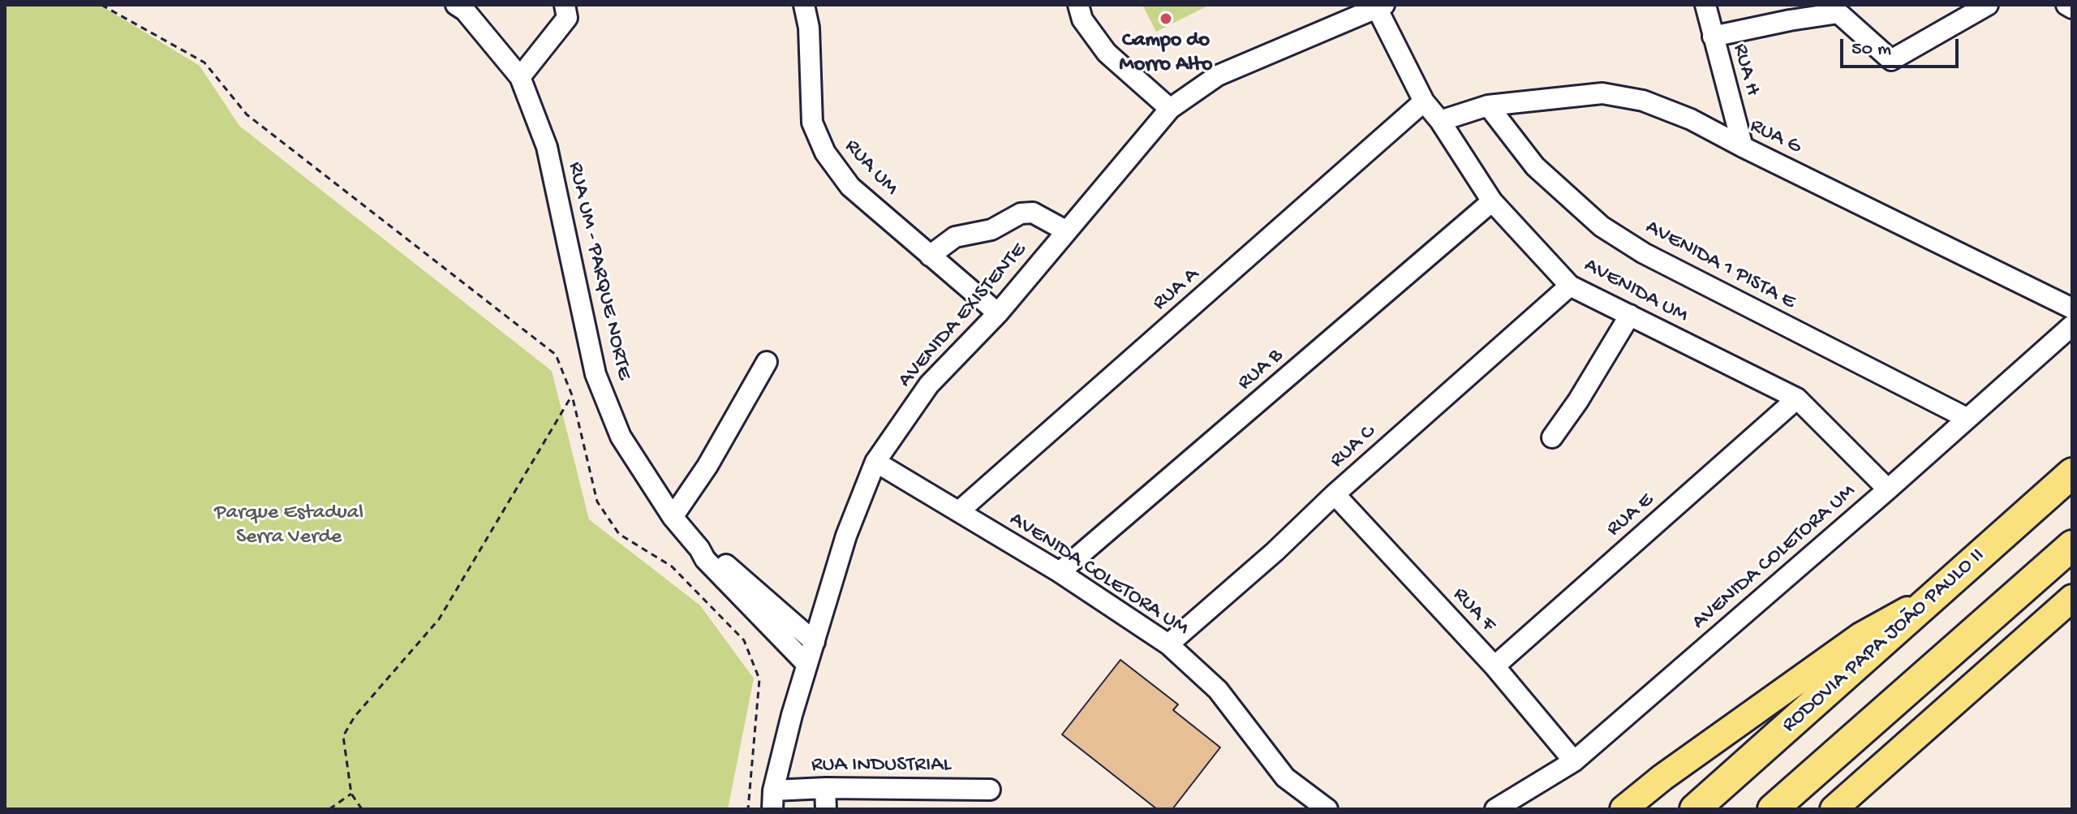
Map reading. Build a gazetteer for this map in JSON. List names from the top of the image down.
{
  "streets": {
    "highway": ["RODOVIA PAPA JOÃO PAULO II"],
    "street": [
      "RUA H",
      "RUA G",
      "RUA UM",
      "AVENIDA 1 PISTA E",
      "RUA UM - PARQUE NORTE",
      "RUA A",
      "AVENIDA UM",
      "AVENIDA EXISTENTE",
      "RUA B",
      "RUA C",
      "RUA E",
      "AVENIDA COLETORA UM",
      "RUA F",
      "RUA INDUSTRIAL"
    ]
  },
  "crossings": [
    ["RUA H", "RUA G"],
    ["RUA G", "AVENIDA 1 PISTA E"],
    ["RUA G", "AVENIDA UM"],
    ["RUA UM", "AVENIDA EXISTENTE"],
    ["AVENIDA 1 PISTA E", "AVENIDA COLETORA UM"],
    ["RUA UM - PARQUE NORTE", "AVENIDA EXISTENTE"],
    ["RUA A", "AVENIDA UM"],
    ["RUA A", "AVENIDA COLETORA UM"],
    ["AVENIDA UM", "AVENIDA EXISTENTE"],
    ["AVENIDA UM", "RUA B"],
    ["AVENIDA UM", "RUA C"],
    ["AVENIDA UM", "RUA E"],
    ["AVENIDA UM", "AVENIDA COLETORA UM"],
    ["AVENIDA EXISTENTE", "AVENIDA COLETORA UM"],
    ["AVENIDA EXISTENTE", "RUA INDUSTRIAL"],
    ["RUA B", "AVENIDA COLETORA UM"],
    ["RUA C", "AVENIDA COLETORA UM"],
    ["RUA C", "RUA F"],
    ["RUA E", "RUA F"],
    ["AVENIDA COLETORA UM", "RUA F"]
  ],
  "parks": ["Parque Estadual Serra Verde"],
  "places": ["Campo do Morro Alto"],
  "scale_bar": "50 m"
}
